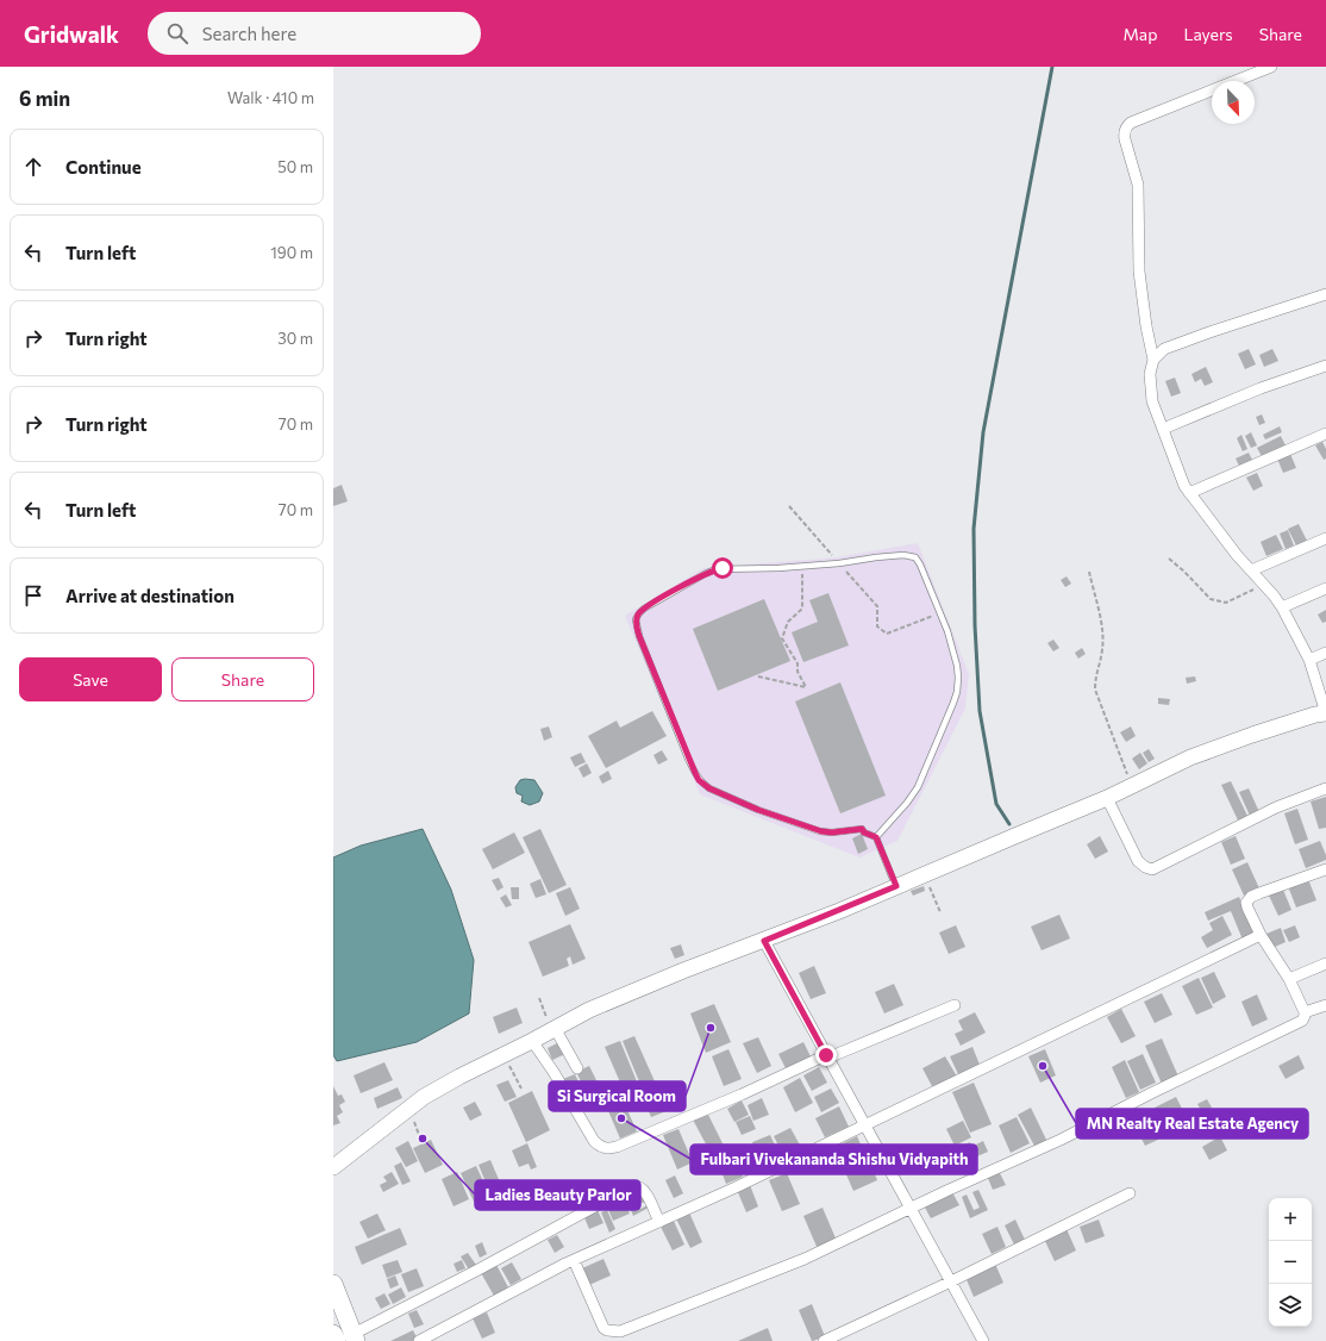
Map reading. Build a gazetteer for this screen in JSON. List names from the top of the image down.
{
  "places": [
    "Si Surgical Room",
    "MN Realty Real Estate Agency",
    "Fulbari Vivekananda Shishu Vidyapith",
    "Ladies Beauty Parlor"
  ],
  "north": "bottom right",
  "page": {
    "header": "Gridwalk",
    "search": "Search here",
    "nav": ["Map", "Layers", "Share"],
    "heading": ["6 min", "Walk · 410 m"],
    "list": [
      ["Continue", "50 m"],
      ["Turn left", "190 m"],
      ["Turn right", "30 m"],
      ["Turn right", "70 m"],
      ["Turn left", "70 m"],
      "Arrive at destination"
    ],
    "buttons": ["Save", "Share"],
    "map_buttons": ["+", "−"]
  }
}
